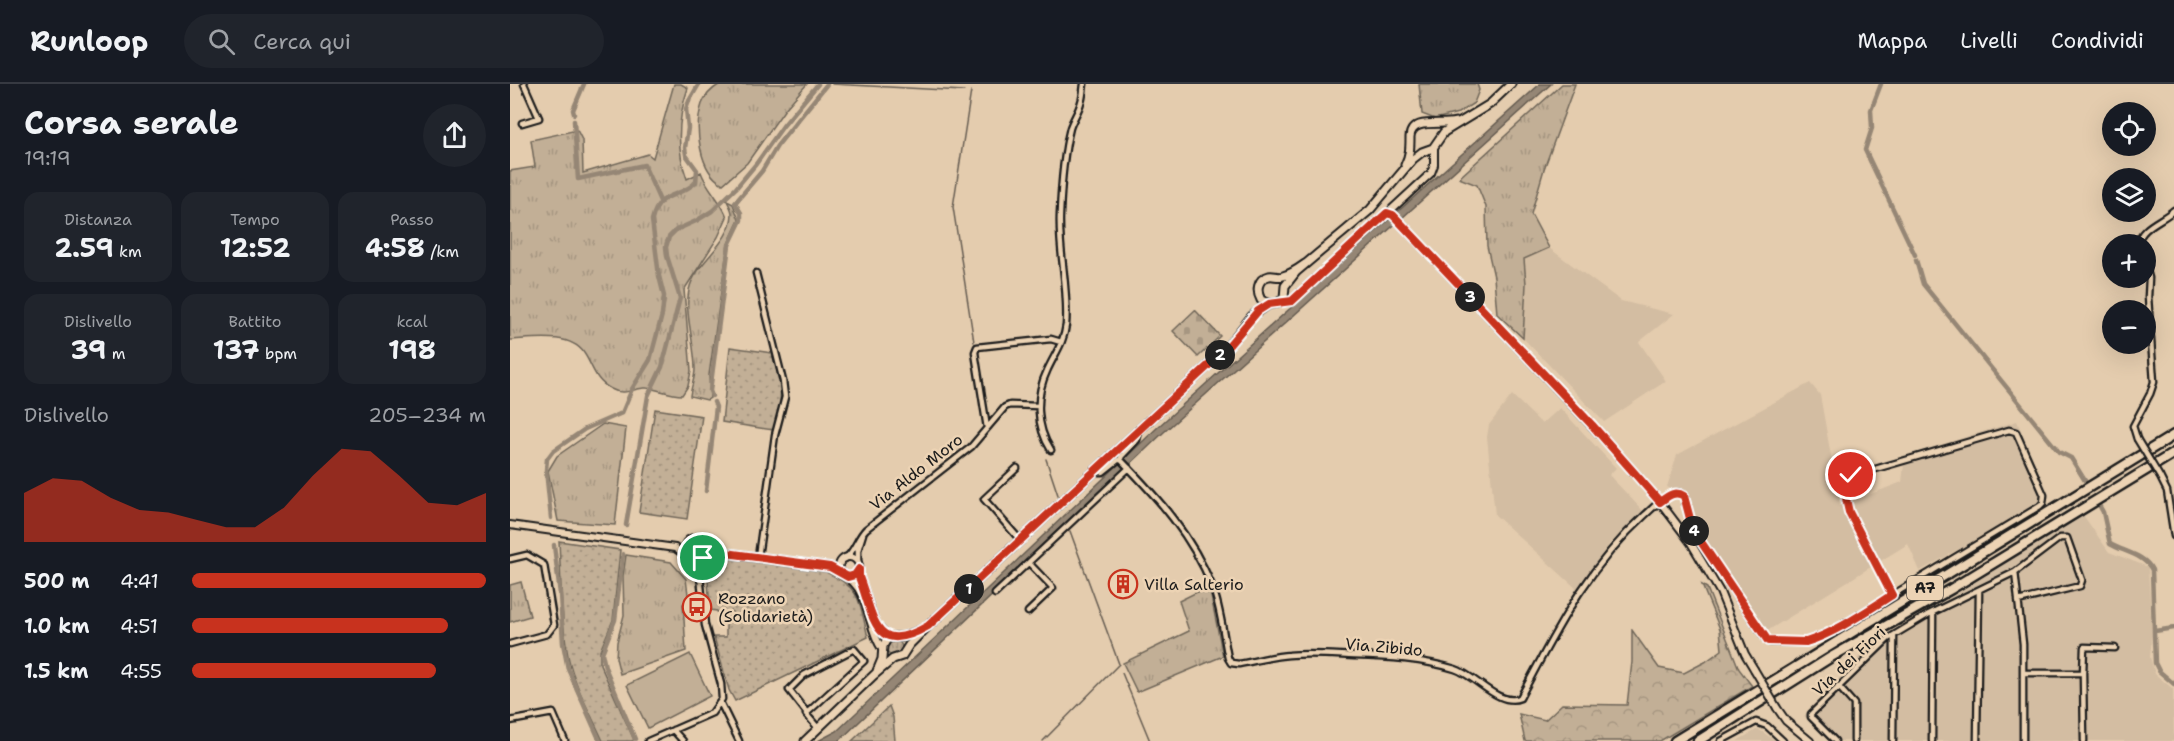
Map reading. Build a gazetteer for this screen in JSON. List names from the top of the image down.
{
  "streets": {
    "highway": ["A7"],
    "main road": ["Via Aldo Moro"],
    "street": ["Via Zibido", "Via dei Fiori"]
  },
  "places": {
    "building": ["Villa Salterio"],
    "bus stop": ["Rozzano (Solidarietà)"]
  },
  "page": {
    "header": "Runloop",
    "search": "Cerca qui",
    "nav": ["Mappa", "Livelli", "Condividi"],
    "heading": ["Corsa serale", "19:19"],
    "map_buttons": ["+", "−"],
    "stats": [
      ["Distanza", "2.59 km"],
      ["Tempo", "12:52"],
      ["Passo", "4:58 /km"],
      ["Dislivello", "39 m"],
      ["Battito", "137 bpm"],
      ["kcal", "198"]
    ],
    "pins": [
      "3",
      "2",
      "4",
      "1"
    ],
    "chart": ["Dislivello", "205–234 m"],
    "list": [
      {
        "name": "500 m",
        "note": "4:41"
      },
      {
        "name": "1.0 km",
        "note": "4:51"
      },
      {
        "name": "1.5 km",
        "note": "4:55"
      }
    ]
  }
}
